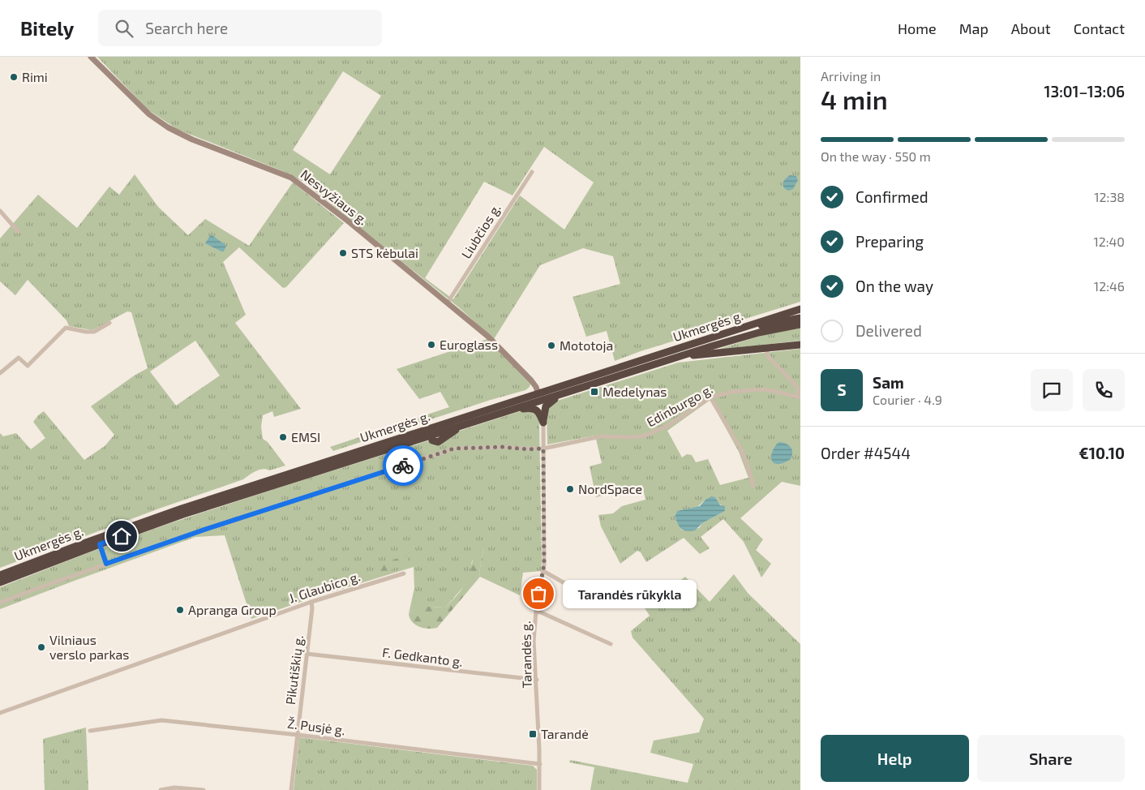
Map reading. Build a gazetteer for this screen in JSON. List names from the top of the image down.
{
  "streets": {
    "highway": ["Ukmergės g."],
    "street": [
      "Nesvyžiaus g.",
      "Liubčios g.",
      "Edinburgo g.",
      "J. Glaubico g.",
      "Tarandės g.",
      "F. Gedkanto g.",
      "Pikutiškių g.",
      "Ž. Pusjė g."
    ]
  },
  "crossings": [
    ["Nesvyžiaus g.", "Liubčios g."],
    ["Nesvyžiaus g.", "Ukmergės g."],
    ["Edinburgo g.", "Tarandės g."],
    ["J. Glaubico g.", "Pikutiškių g."],
    ["Tarandės g.", "F. Gedkanto g."],
    ["Tarandės g.", "Ž. Pusjė g."],
    ["F. Gedkanto g.", "Pikutiškių g."],
    ["Pikutiškių g.", "Ž. Pusjė g."]
  ],
  "places": {
    "other": [
      "Rimi",
      "STS kėbulai",
      "Euroglass",
      "Mototoja",
      "EMSI",
      "NordSpace",
      "Tarandės rūkykla",
      "Apranga Group",
      "Vilniaus verslo parkas"
    ],
    "transit": ["Medelynas", "Tarandė"]
  },
  "page": {
    "header": "Bitely",
    "search": "Search here",
    "nav": [
      "Home",
      "Map",
      "About",
      "Contact"
    ],
    "heading": ["4 min", "Arriving in", "13:01–13:06"],
    "panel": [
      "Sam",
      "Courier · 4.9",
      "Order #4544",
      "€10.10"
    ],
    "bar": "On the way · 550 m",
    "list": [
      ["Confirmed", "12:38"],
      ["Preparing", "12:40"],
      ["On the way", "12:46"],
      "Delivered"
    ],
    "round": "S",
    "bubble": "Tarandės rūkykla",
    "buttons": ["Help", "Share"]
  }
}
